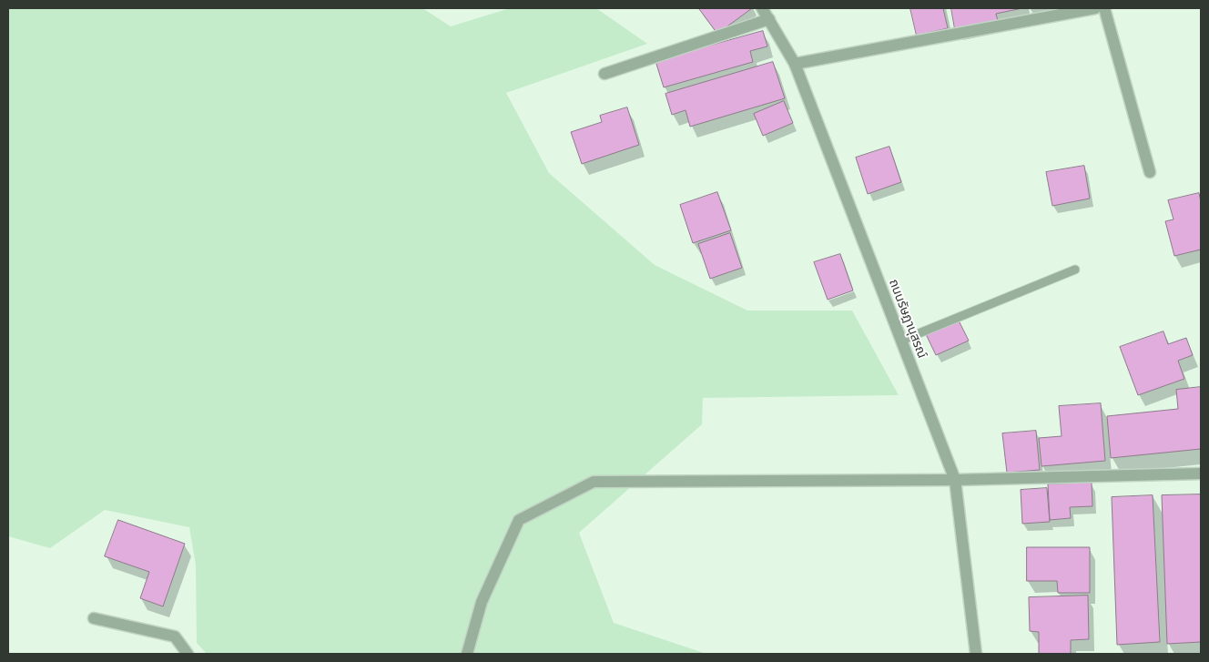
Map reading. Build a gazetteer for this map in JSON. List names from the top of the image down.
{
  "streets": {
    "street": ["ถนนรัษฎานุสรณ์"]
  }
}
